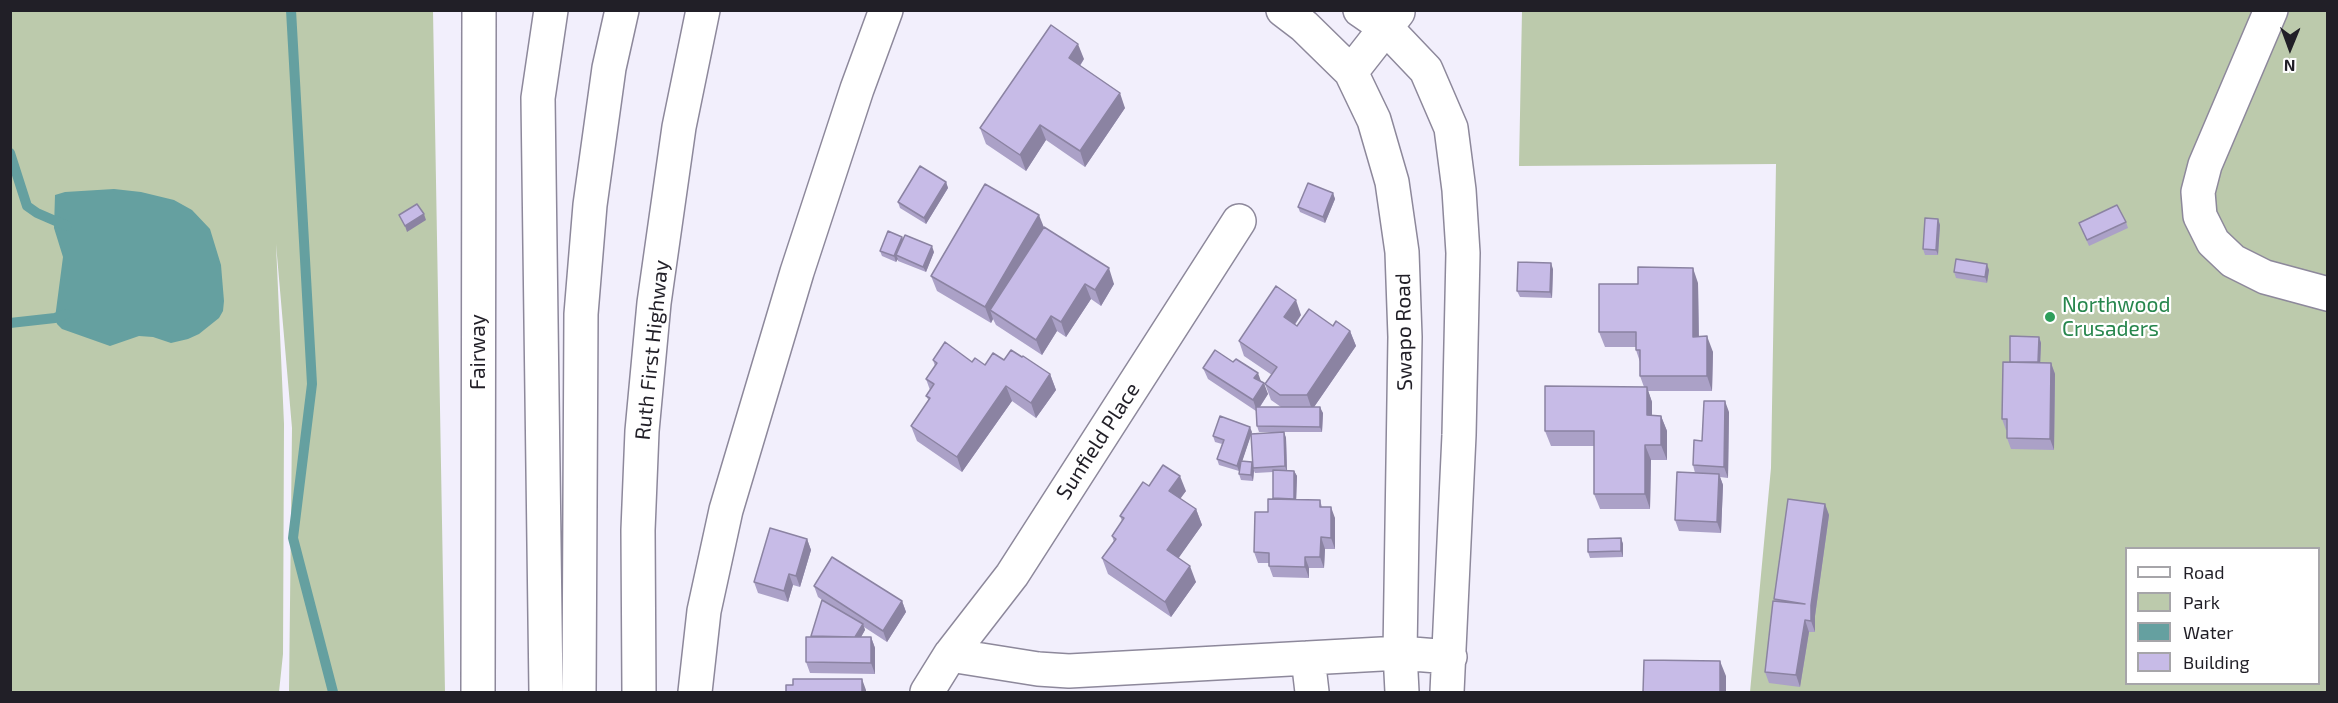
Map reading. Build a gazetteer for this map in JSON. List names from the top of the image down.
{
  "streets": {
    "main road": [
      "Swapo Road",
      "Ruth First Highway",
      "Fairway",
      "Sunfield Place"
    ]
  },
  "places": ["Northwood Crusaders"],
  "legend": [
    "Road",
    "Park",
    "Water",
    "Building"
  ],
  "north": "bottom"
}
